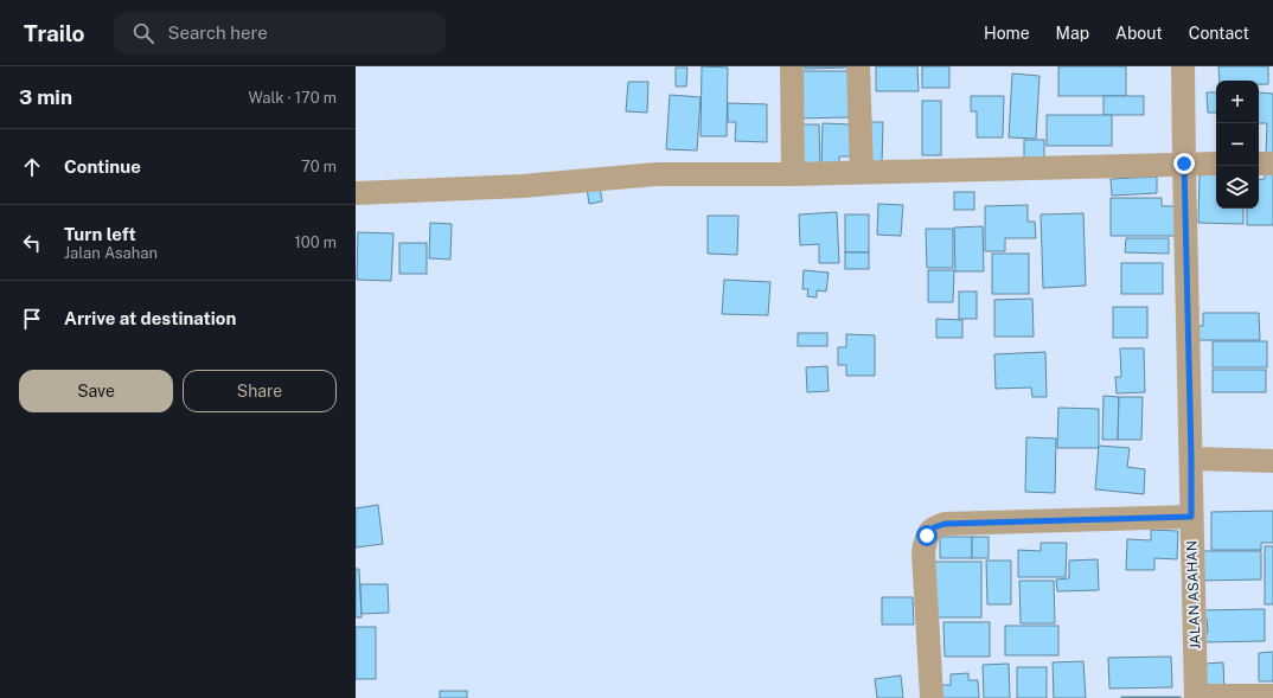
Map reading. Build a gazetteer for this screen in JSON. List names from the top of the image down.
{
  "streets": {
    "street": ["JALAN ASAHAN"]
  },
  "page": {
    "header": "Trailo",
    "search": "Search here",
    "nav": [
      "Home",
      "Map",
      "About",
      "Contact"
    ],
    "heading": ["3 min", "Walk · 170 m"],
    "map_buttons": ["+", "−"],
    "list": [
      ["Continue", "70 m"],
      ["Turn left", "Jalan Asahan", "100 m"],
      "Arrive at destination"
    ],
    "buttons": ["Save", "Share"]
  }
}
